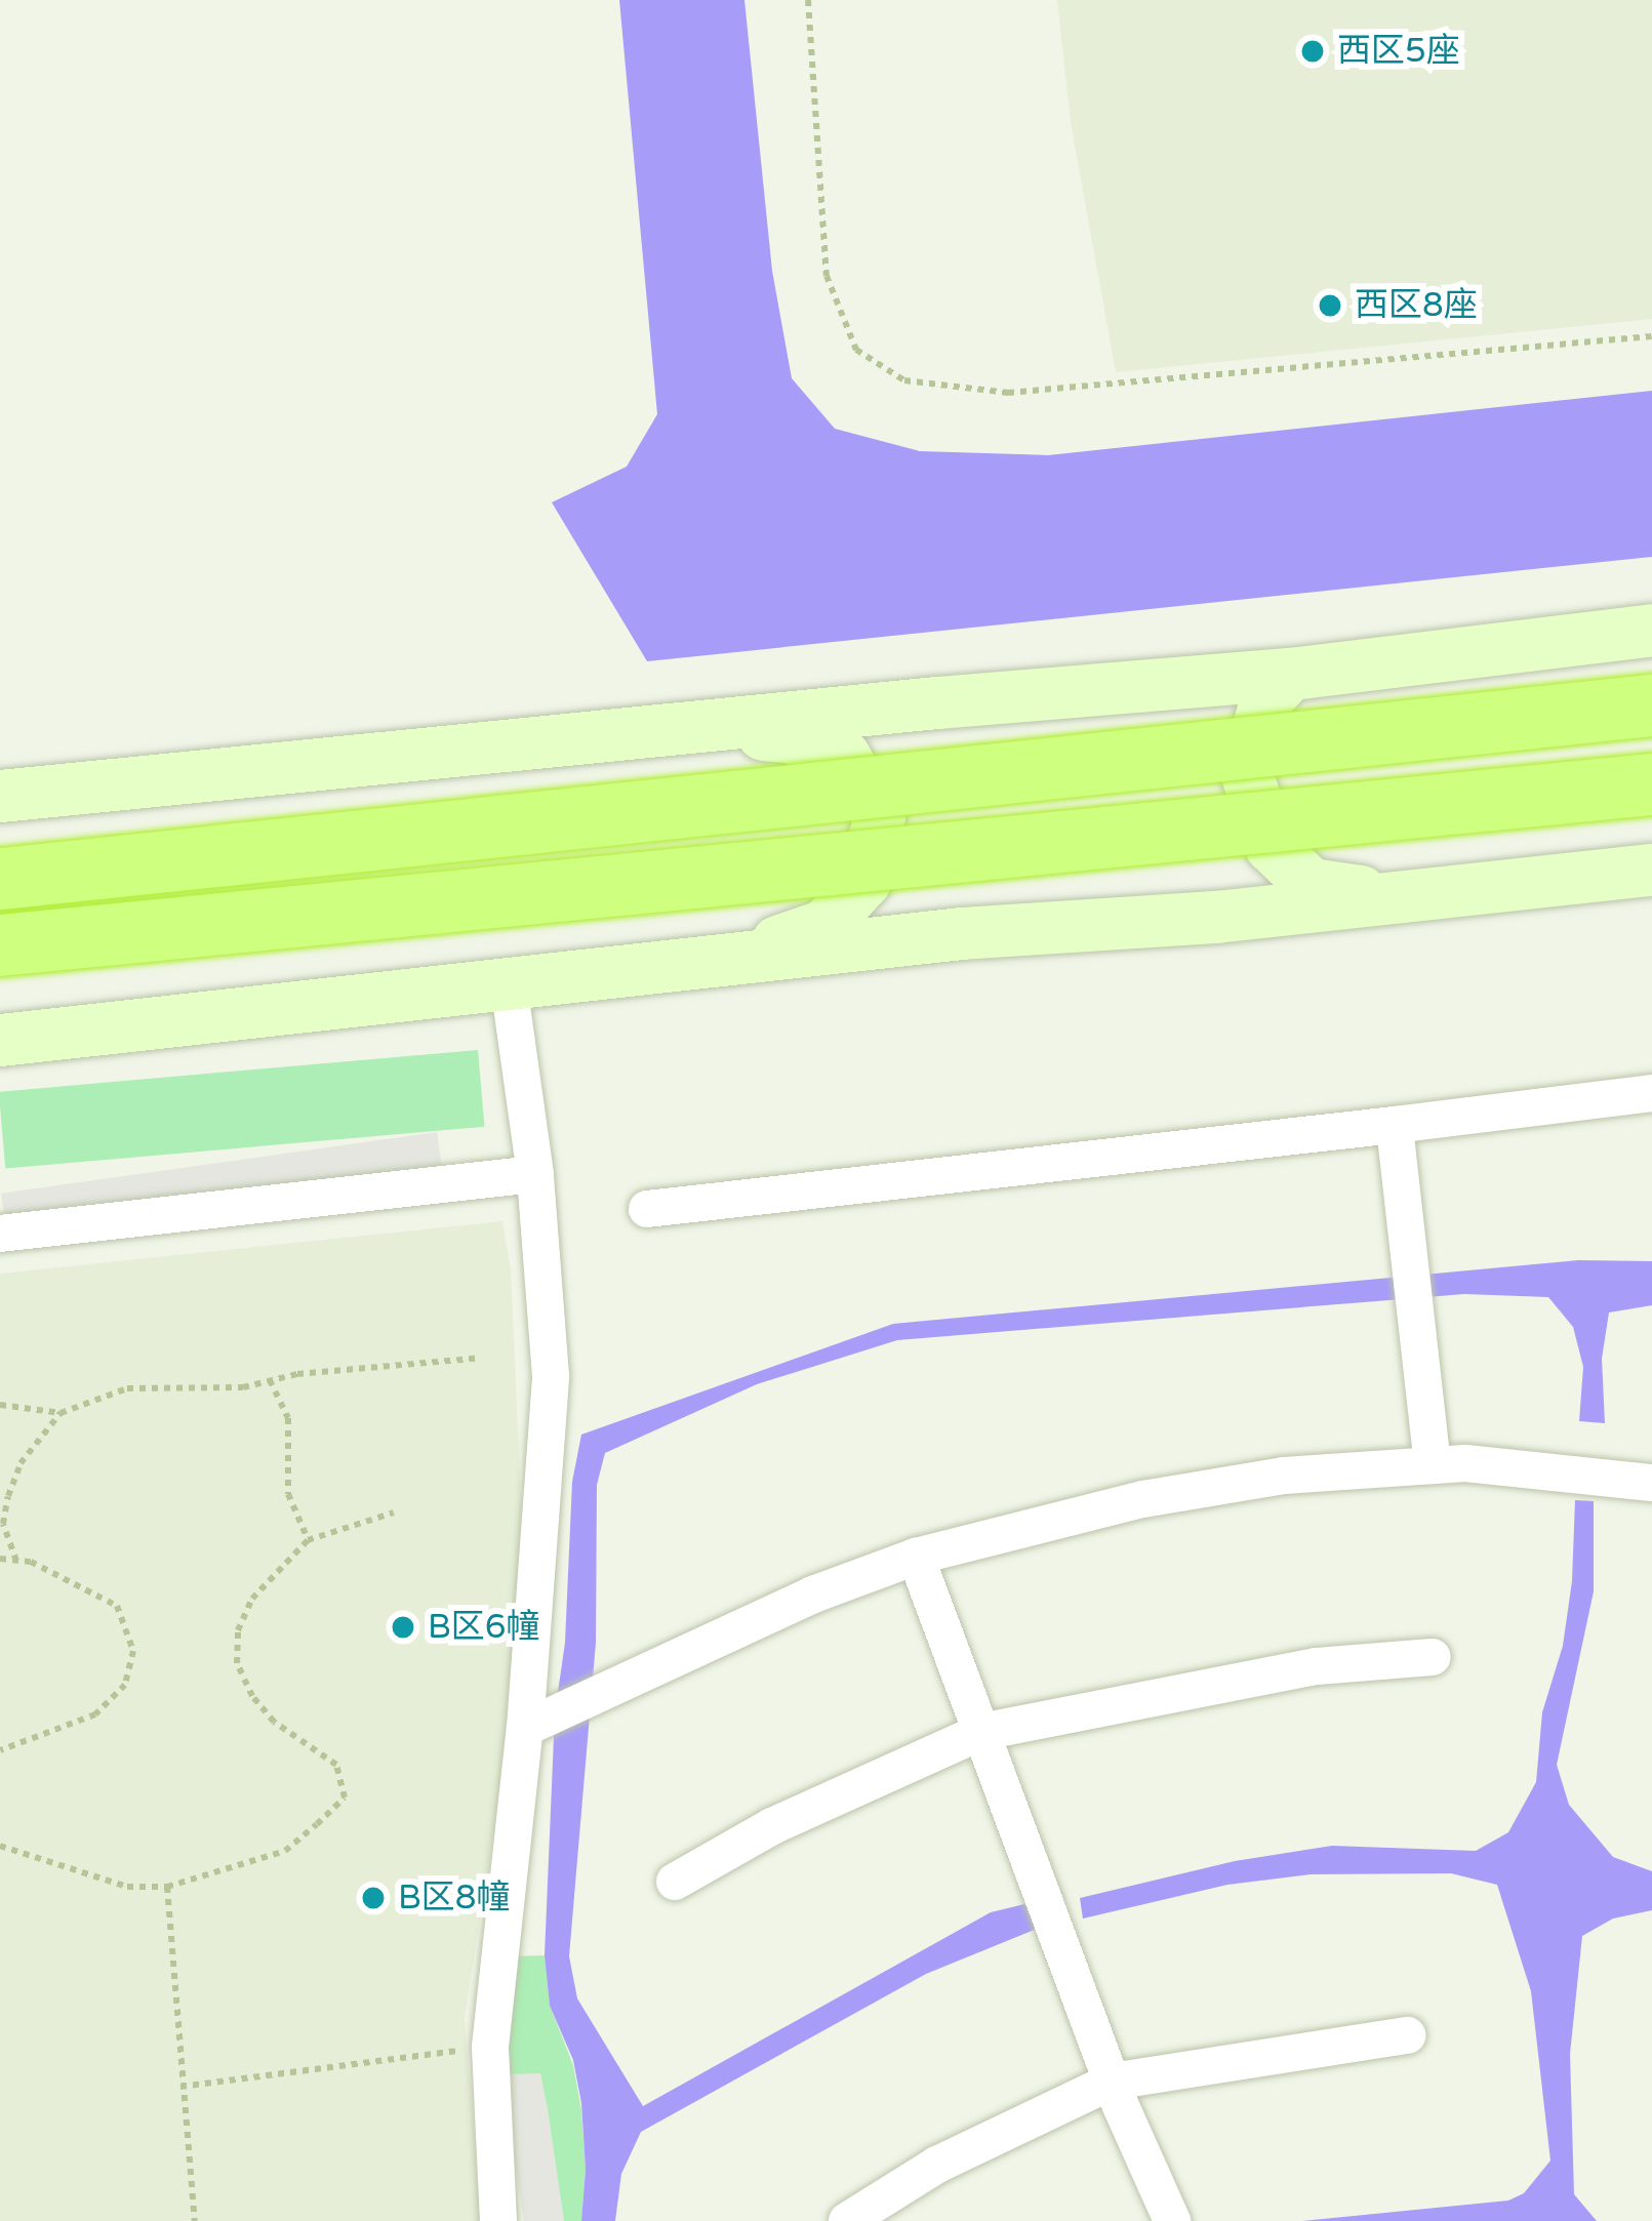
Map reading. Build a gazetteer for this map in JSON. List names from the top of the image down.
{
  "places": [
    "西区5座",
    "西区8座",
    "B区6幢",
    "B区8幢"
  ]
}
